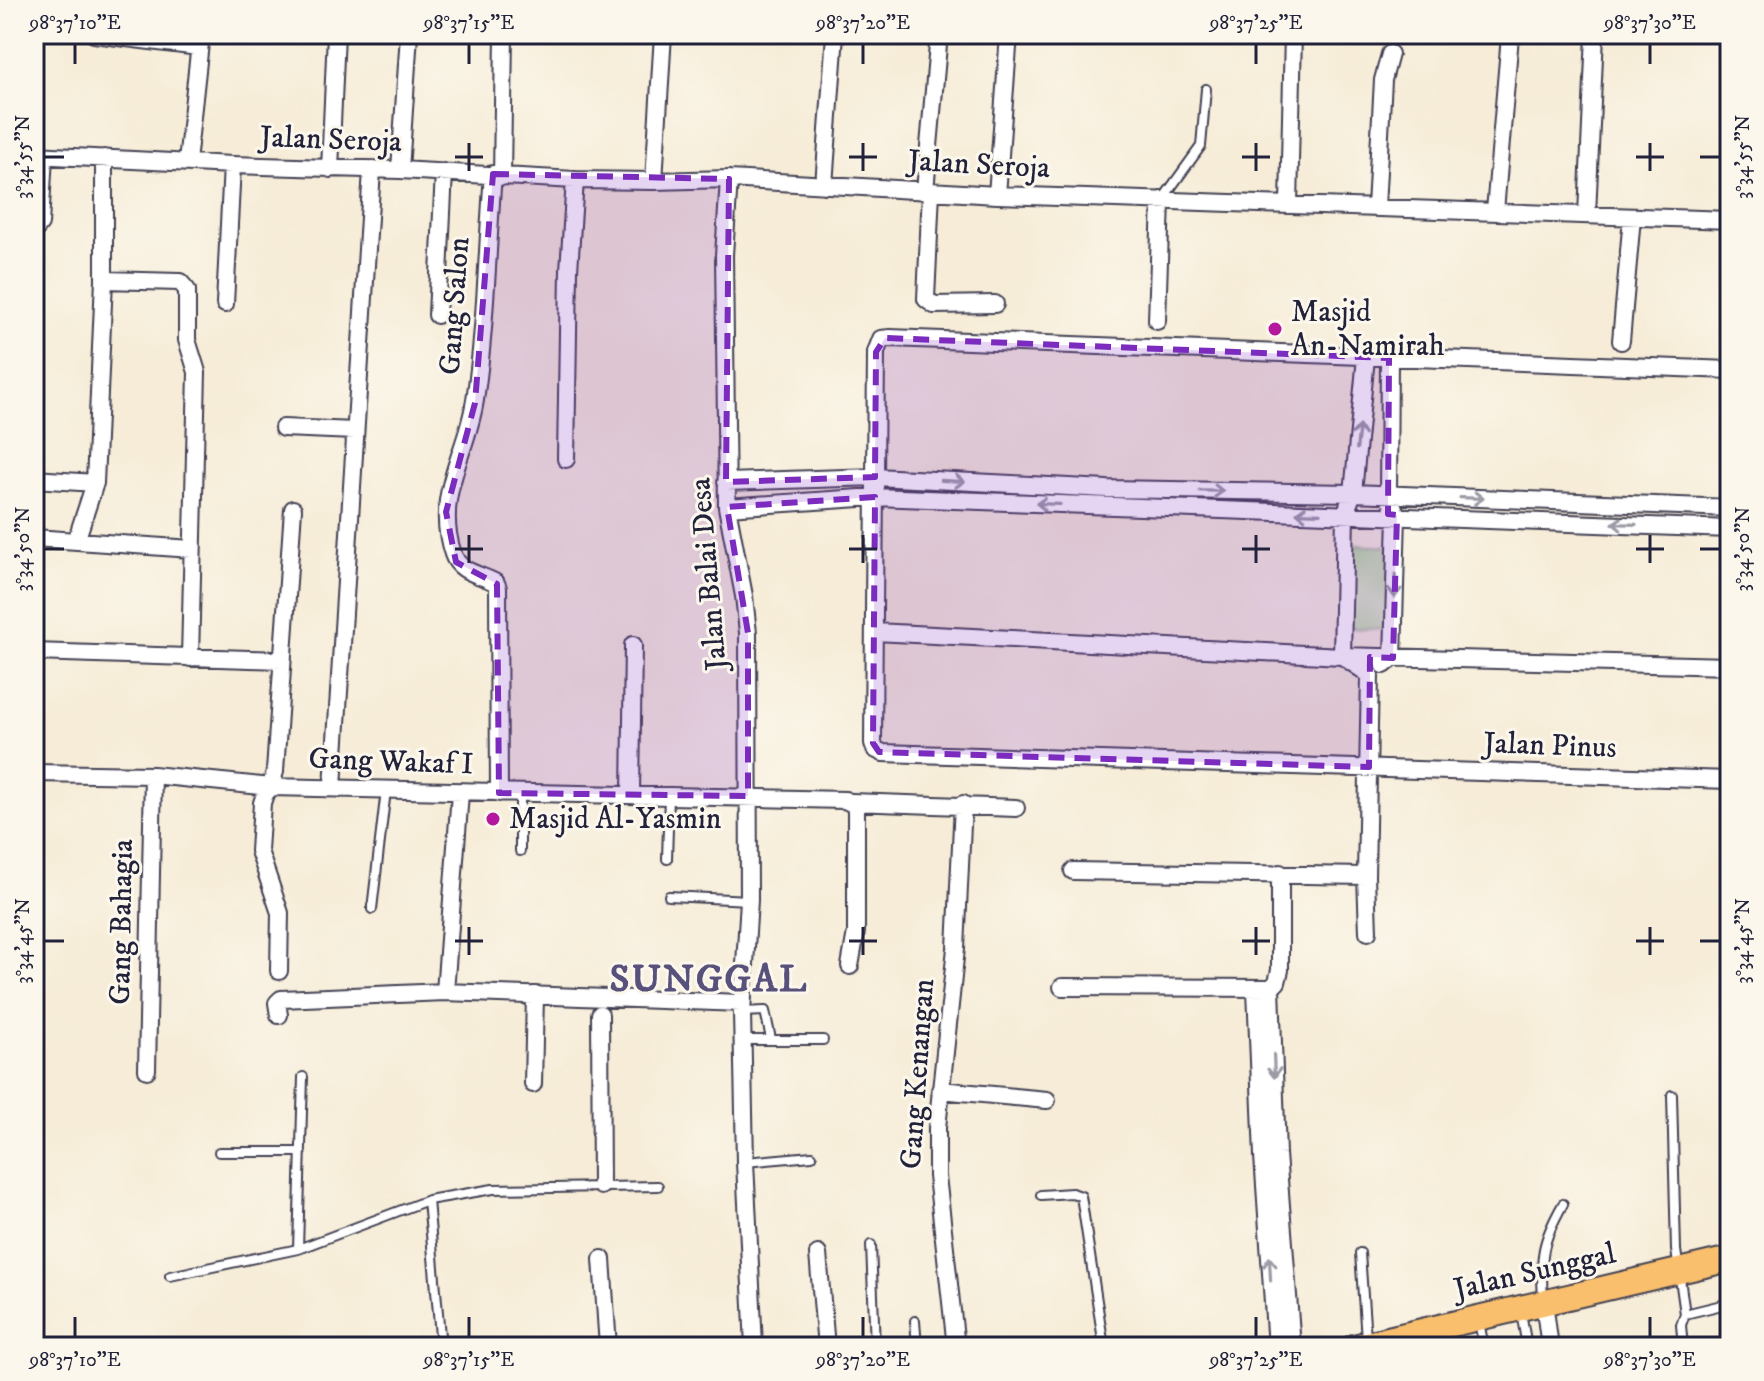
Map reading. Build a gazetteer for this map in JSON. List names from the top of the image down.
{
  "streets": {
    "main road": ["Jalan Sunggal"],
    "street": [
      "Jalan Seroja",
      "Gang Salon",
      "Jalan Balai Desa",
      "Jalan Pinus",
      "Gang Wakaf I",
      "Gang Bahagia",
      "Gang Kenangan"
    ]
  },
  "crossings": [
    ["Jalan Seroja", "Gang Salon"],
    ["Jalan Seroja", "Jalan Balai Desa"],
    ["Gang Salon", "Gang Wakaf I"],
    ["Jalan Balai Desa", "Gang Wakaf I"],
    ["Gang Wakaf I", "Gang Bahagia"],
    ["Gang Wakaf I", "Gang Kenangan"]
  ],
  "districts": ["SUNGGAL"],
  "places": ["Masjid An-Namirah", "Masjid Al-Yasmin"],
  "coordinates": [
    "98°37'10\"E",
    "98°37'15\"E",
    "98°37'20\"E",
    "98°37'25\"E",
    "98°37'30\"E",
    "3°34'55\"N",
    "3°34'50\"N",
    "3°34'45\"N"
  ]
}
